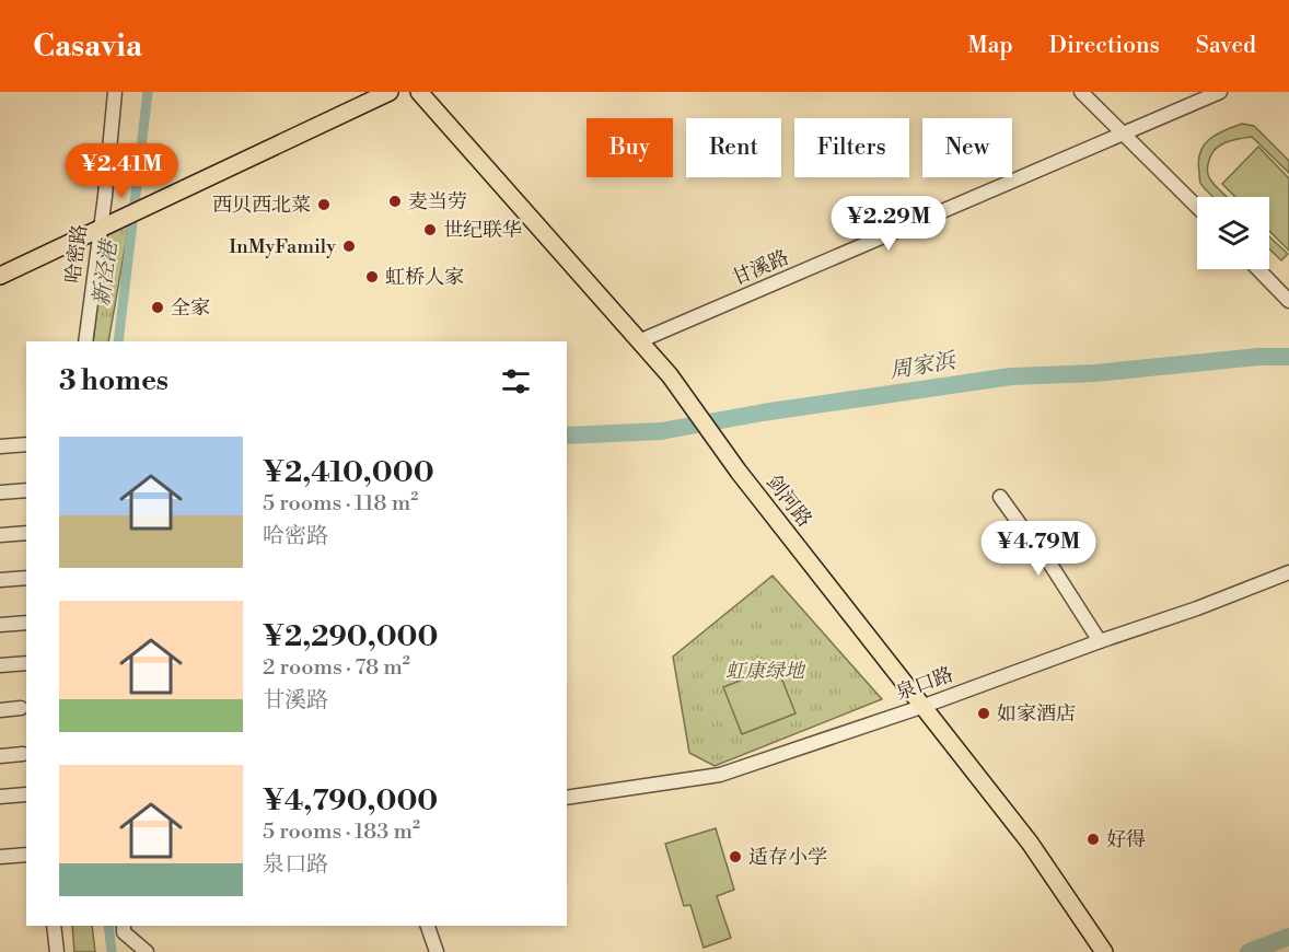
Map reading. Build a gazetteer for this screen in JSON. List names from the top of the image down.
{
  "streets": {
    "main road": ["剑河路"],
    "street": ["哈密路", "甘溪路", "泉口路"]
  },
  "crossings": [
    ["甘溪路", "剑河路"],
    ["剑河路", "泉口路"]
  ],
  "water": ["新泾港", "周家浜"],
  "parks": ["虹康绿地"],
  "places": [
    "麦当劳",
    "西贝西北菜",
    "世纪联华",
    "InMyFamily",
    "虹桥人家",
    "全家",
    "如家酒店",
    "好得",
    "适存小学"
  ],
  "page": {
    "header": "Casavia",
    "nav": ["Map", "Directions", "Saved"],
    "chip": [
      "Buy",
      "Rent",
      "Filters",
      "New"
    ],
    "price": ["¥2.41M", "¥2.29M", "¥4.79M"],
    "heading": "3 homes",
    "list": [
      {
        "name": "¥2,410,000",
        "note": "5 rooms · 118 m² · 哈密路"
      },
      {
        "name": "¥2,290,000",
        "note": "2 rooms · 78 m² · 甘溪路"
      },
      {
        "name": "¥4,790,000",
        "note": "5 rooms · 183 m² · 泉口路"
      }
    ]
  }
}
